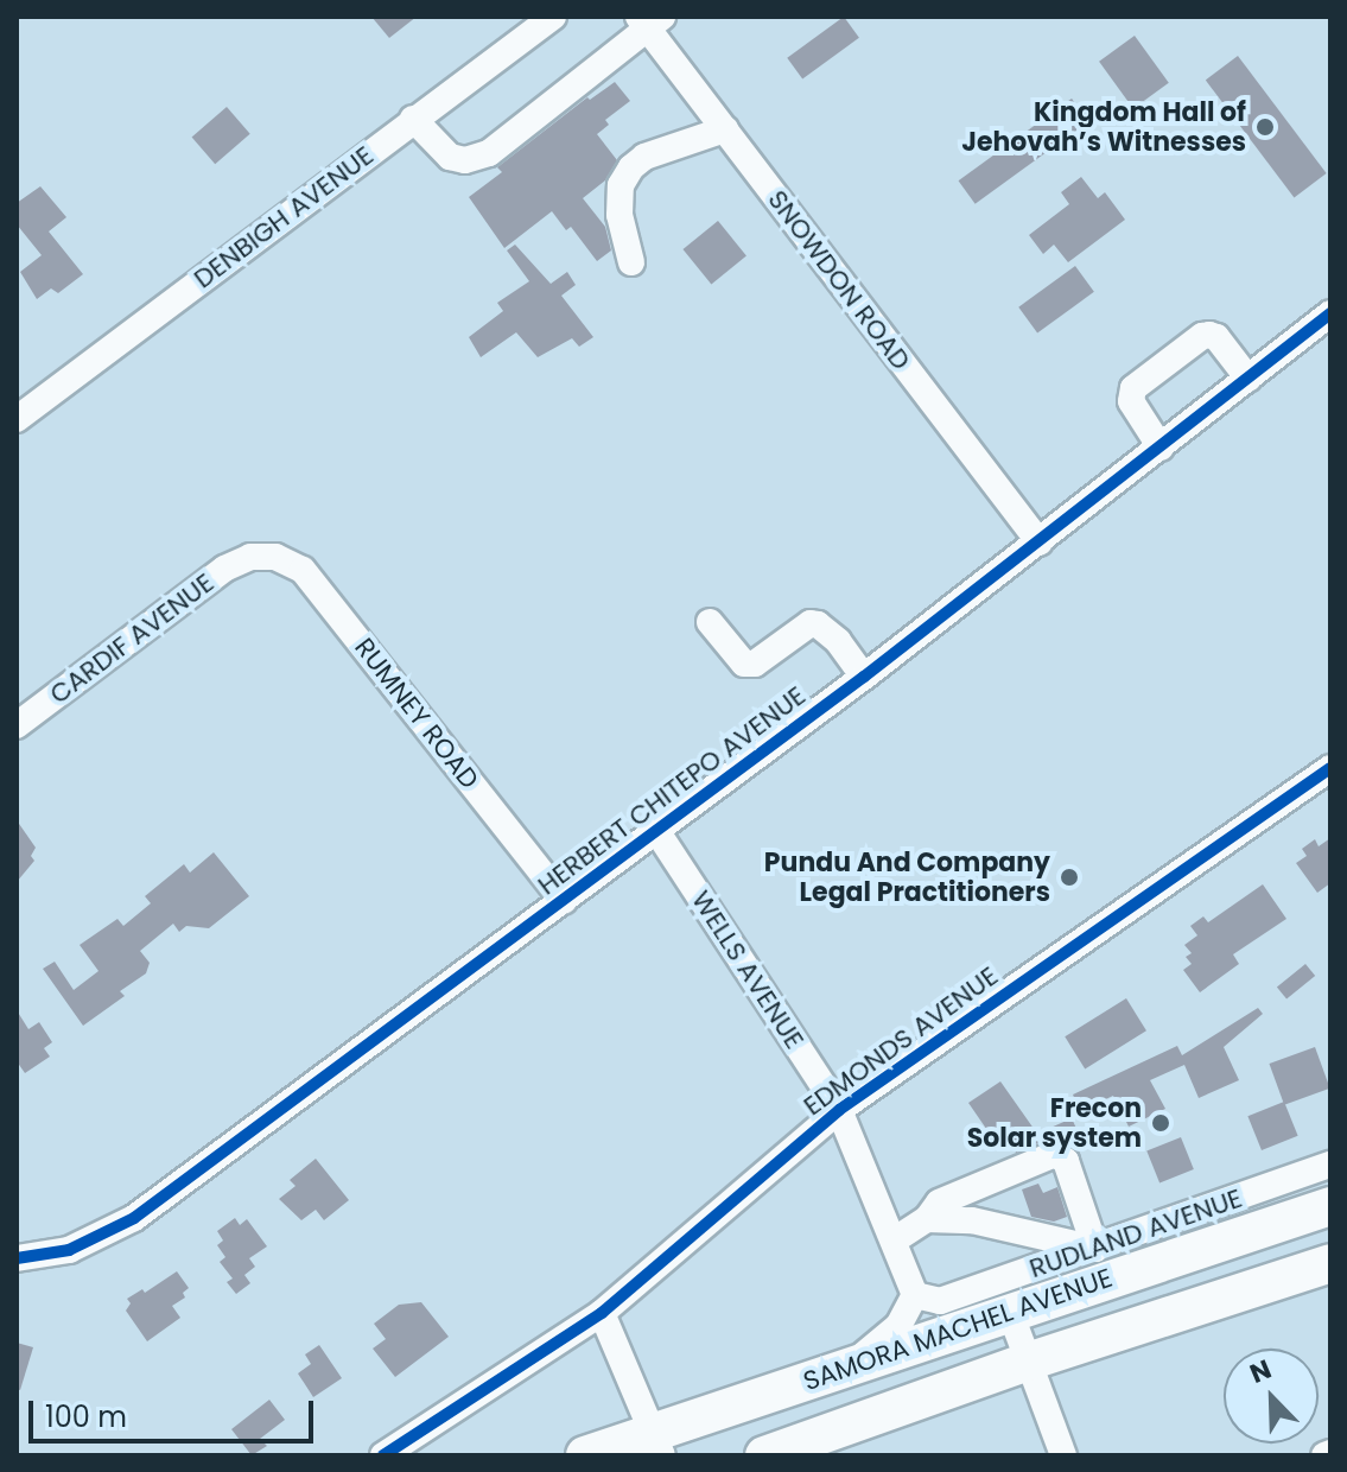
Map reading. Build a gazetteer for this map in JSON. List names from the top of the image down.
{
  "streets": {
    "highway": ["SAMORA MACHEL AVENUE"],
    "street": [
      "DENBIGH AVENUE",
      "SNOWDON ROAD",
      "CARDIF AVENUE",
      "RUMNEY ROAD",
      "HERBERT CHITEPO AVENUE",
      "WELLS AVENUE",
      "EDMONDS AVENUE",
      "RUDLAND AVENUE"
    ]
  },
  "crossings": [
    ["SNOWDON ROAD", "HERBERT CHITEPO AVENUE"],
    ["CARDIF AVENUE", "RUMNEY ROAD"],
    ["RUMNEY ROAD", "HERBERT CHITEPO AVENUE"],
    ["HERBERT CHITEPO AVENUE", "WELLS AVENUE"],
    ["WELLS AVENUE", "EDMONDS AVENUE"],
    ["WELLS AVENUE", "RUDLAND AVENUE"]
  ],
  "places": ["Kingdom Hall of Jehovah’s Witnesses", "Pundu And Company Legal Practitioners", "Frecon Solar system"],
  "scale_bar": "100 m",
  "north": "top left"
}
